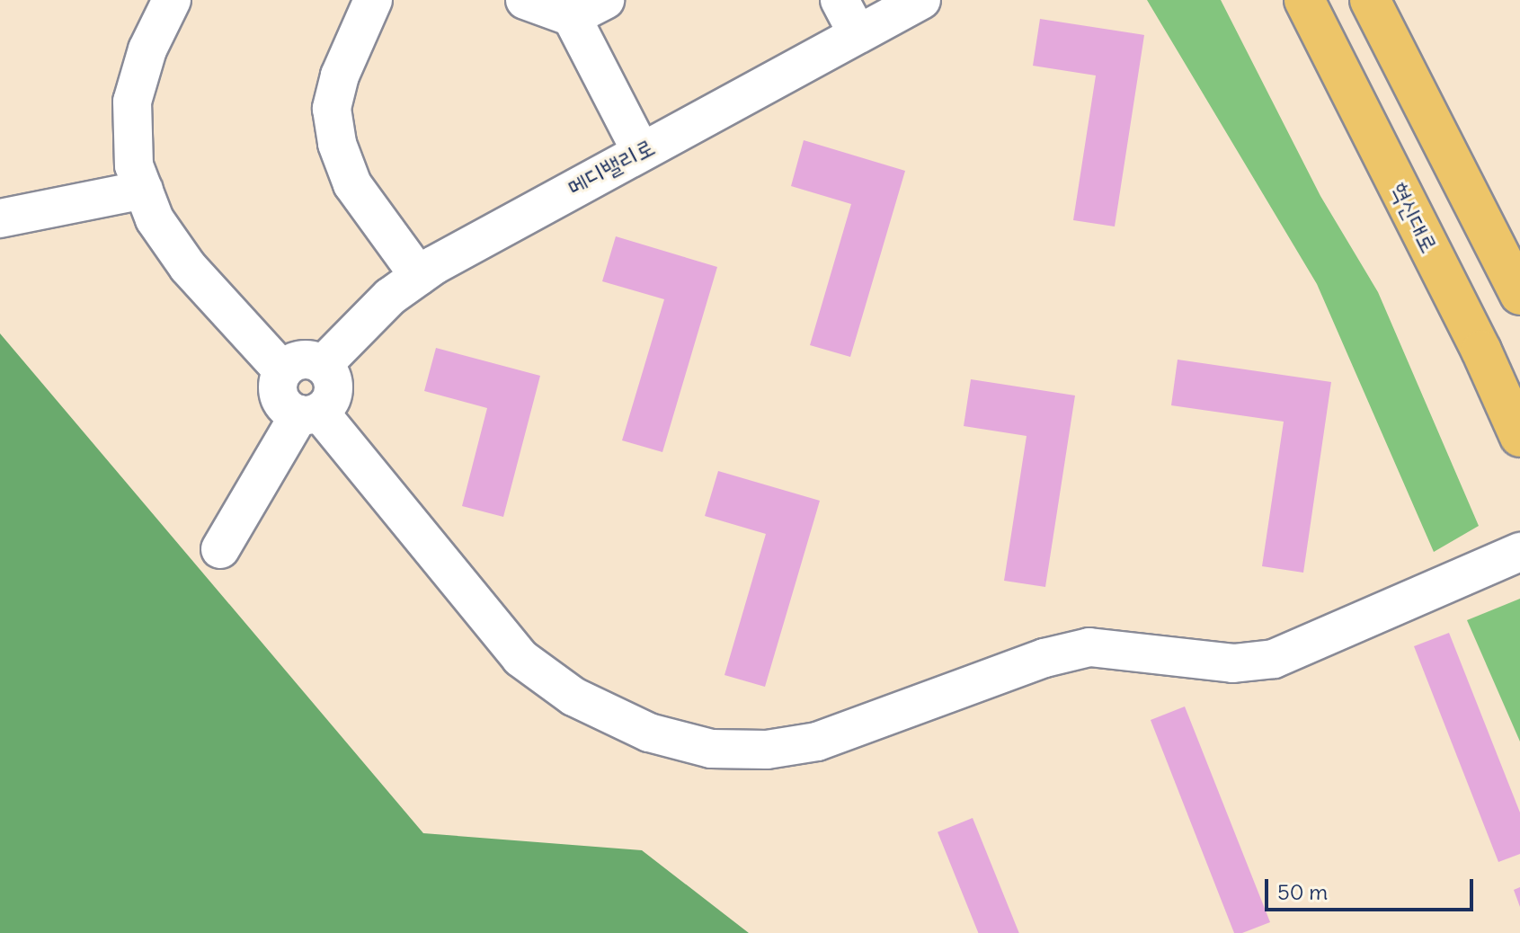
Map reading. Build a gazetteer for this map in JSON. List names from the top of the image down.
{
  "streets": {
    "main road": ["혁신대로"],
    "street": ["메디밸리로"]
  },
  "scale_bar": "50 m"
}
